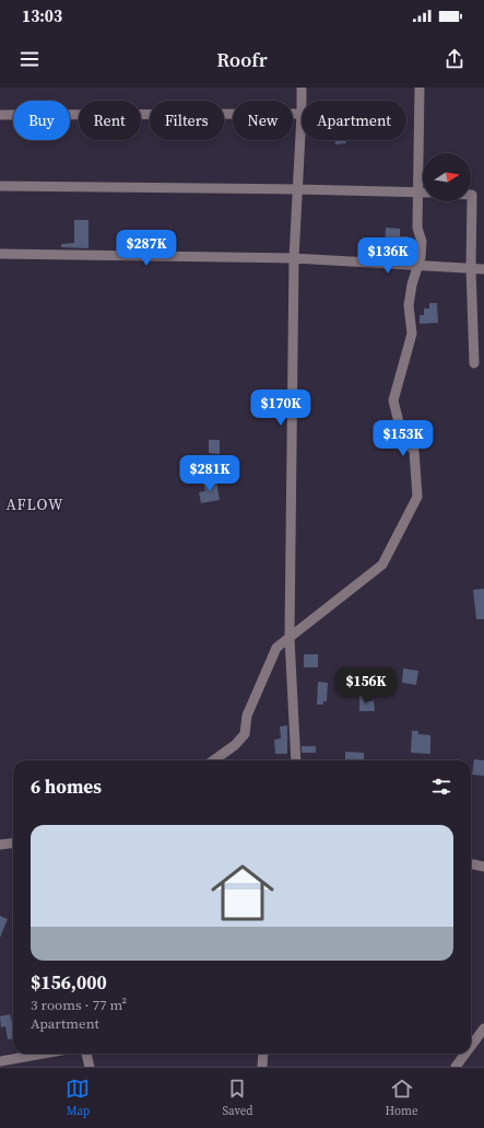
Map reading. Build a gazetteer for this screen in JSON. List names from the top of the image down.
{
  "districts": ["AFLOW"],
  "north": "right",
  "page": {
    "status": "13:03",
    "header": "Roofr",
    "chip": [
      "Buy",
      "Rent",
      "Filters",
      "New",
      "Apartment"
    ],
    "price": [
      "$287K",
      "$136K",
      "$170K",
      "$153K",
      "$281K",
      "$156K"
    ],
    "heading": "6 homes",
    "list": [
      {
        "name": "$156,000",
        "note": "3 rooms · 77 m² · Apartment"
      }
    ],
    "tabs": ["Map", "Saved", "Home"]
  }
}
